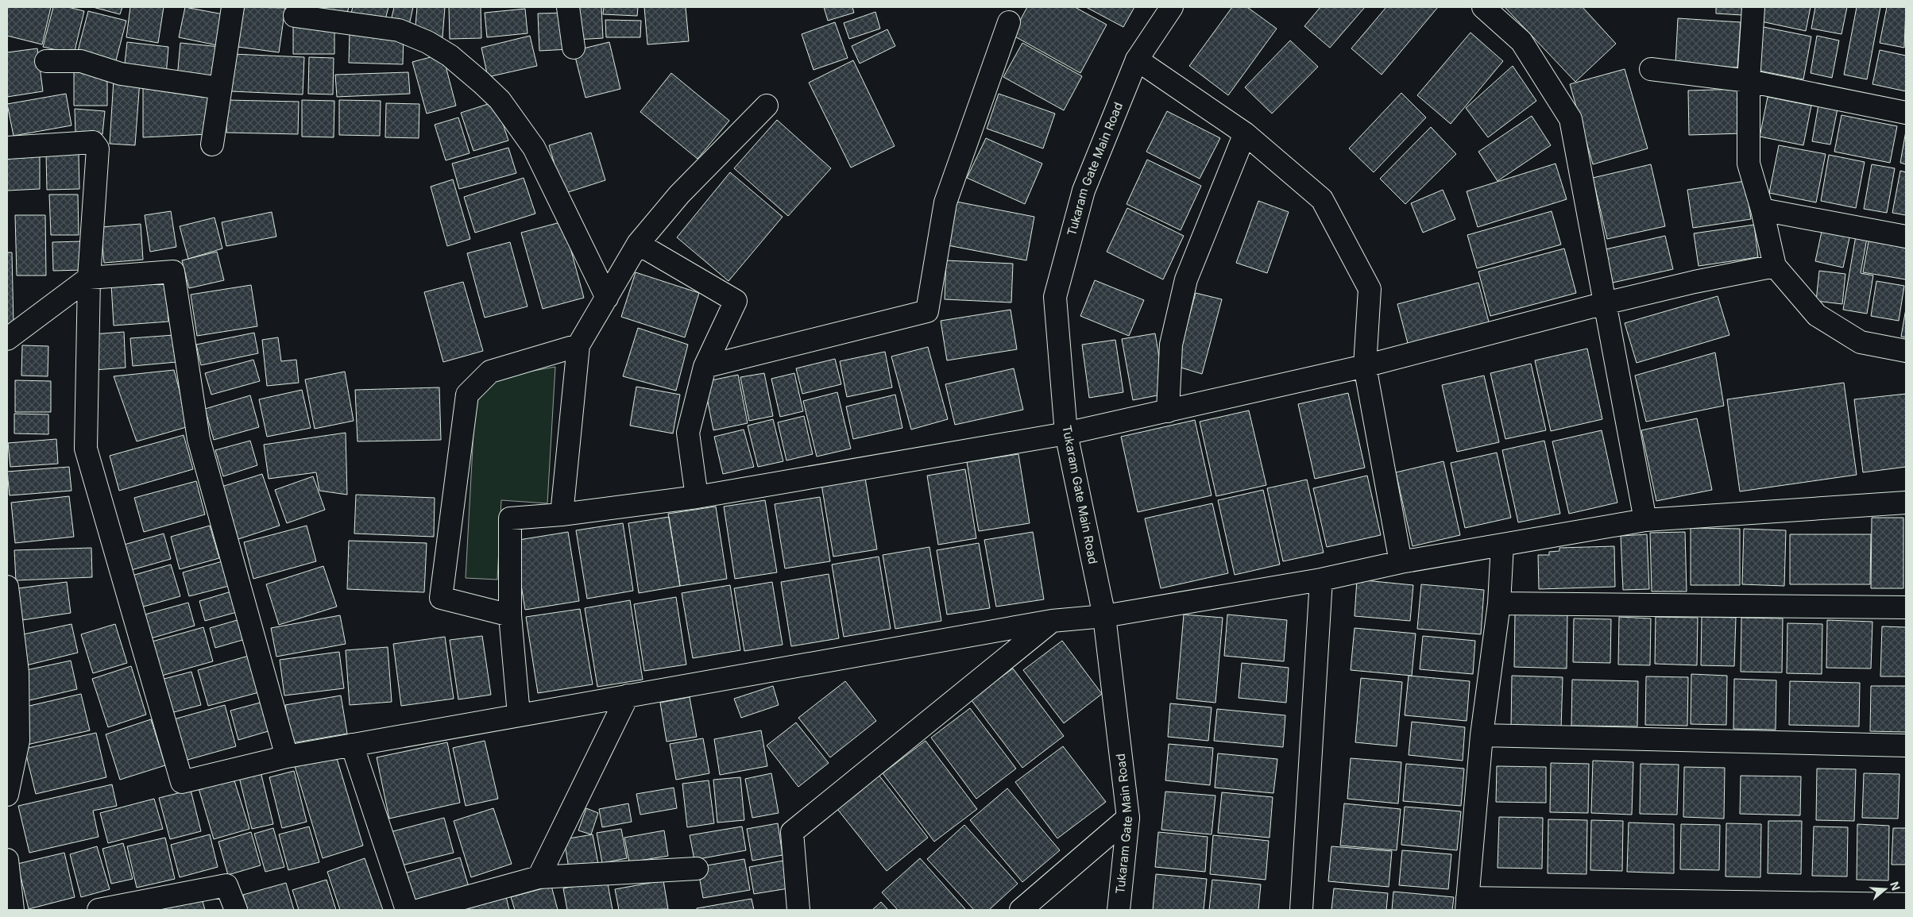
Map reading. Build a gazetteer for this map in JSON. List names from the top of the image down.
{
  "streets": {
    "street": ["Tukaram Gate Main Road"]
  },
  "north": "right"
}
